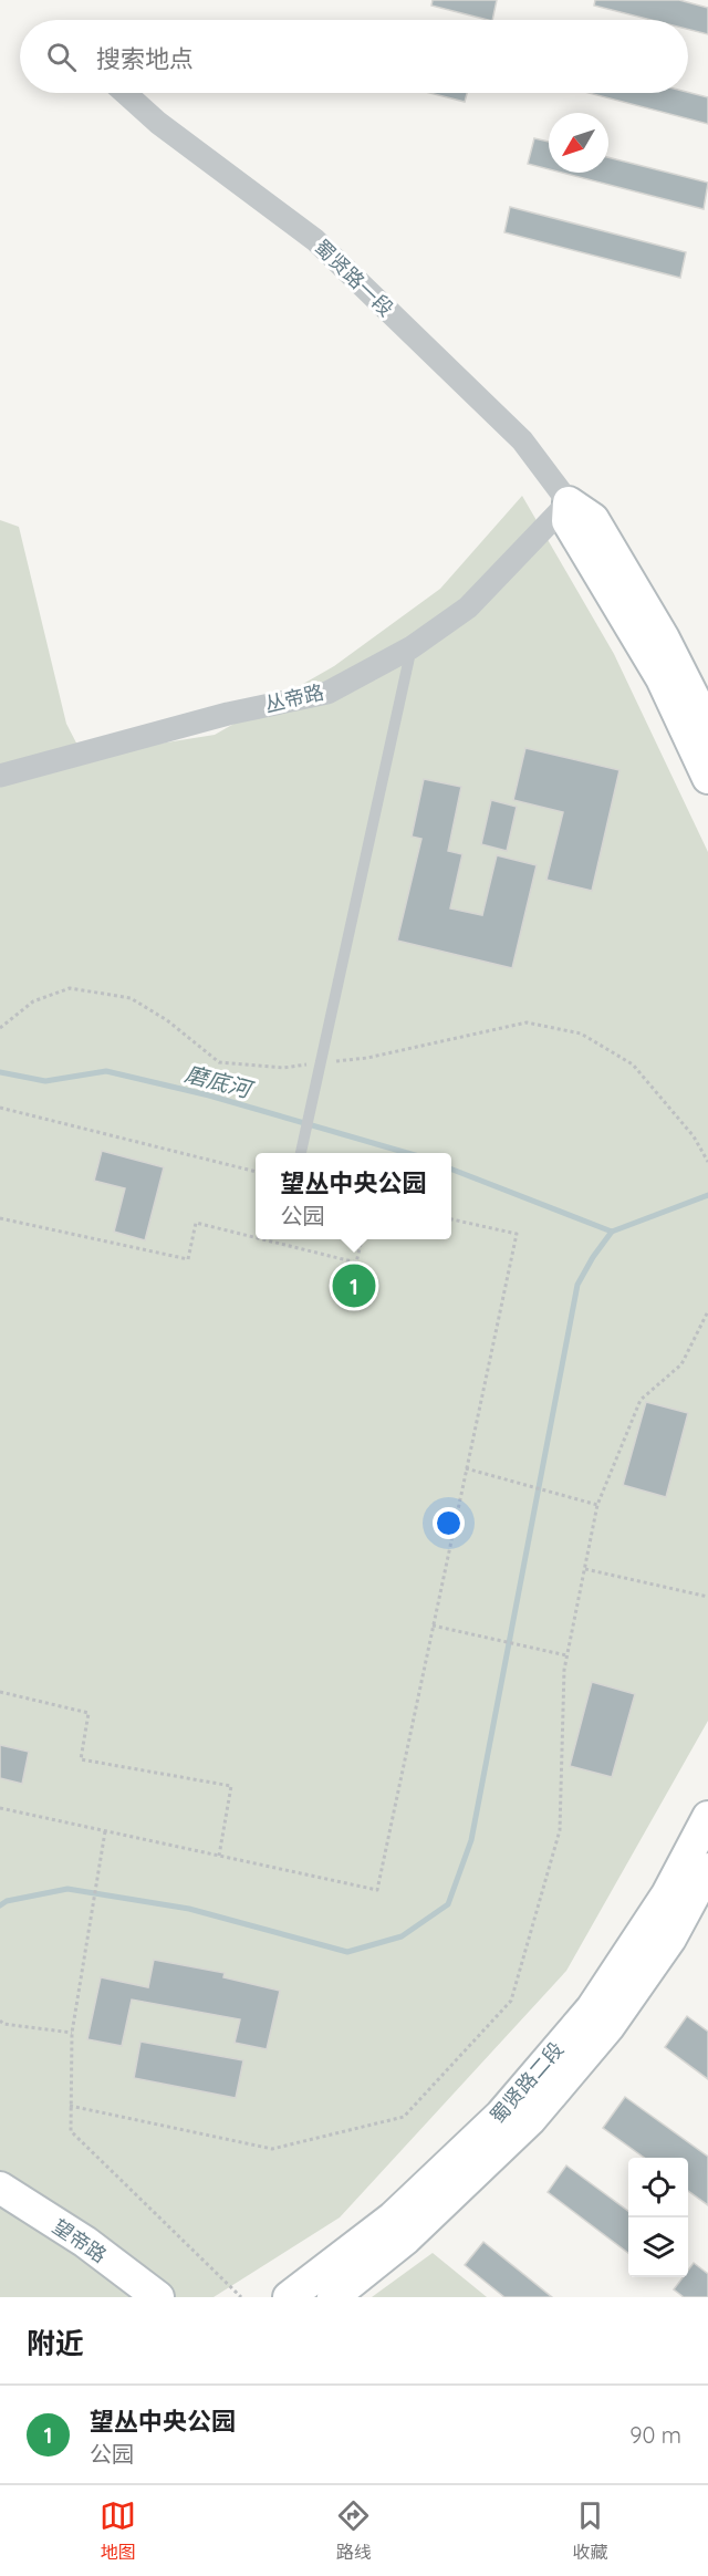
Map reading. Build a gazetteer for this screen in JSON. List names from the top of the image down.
{
  "streets": {
    "street": [
      "蜀贤路一段",
      "丛帝路",
      "蜀贤路二段",
      "望帝路"
    ]
  },
  "crossings": [
    ["蜀贤路一段", "丛帝路"]
  ],
  "water": ["磨底河"],
  "north": "bottom left",
  "page": {
    "search": "搜索地点",
    "popup": ["望丛中央公园", "公园"],
    "pins": "1",
    "heading": "附近",
    "list": [
      {
        "mark": "1",
        "name": "望丛中央公园",
        "note": "公园",
        "value": "90 m"
      }
    ],
    "nav": ["地图", "路线", "收藏"]
  }
}
